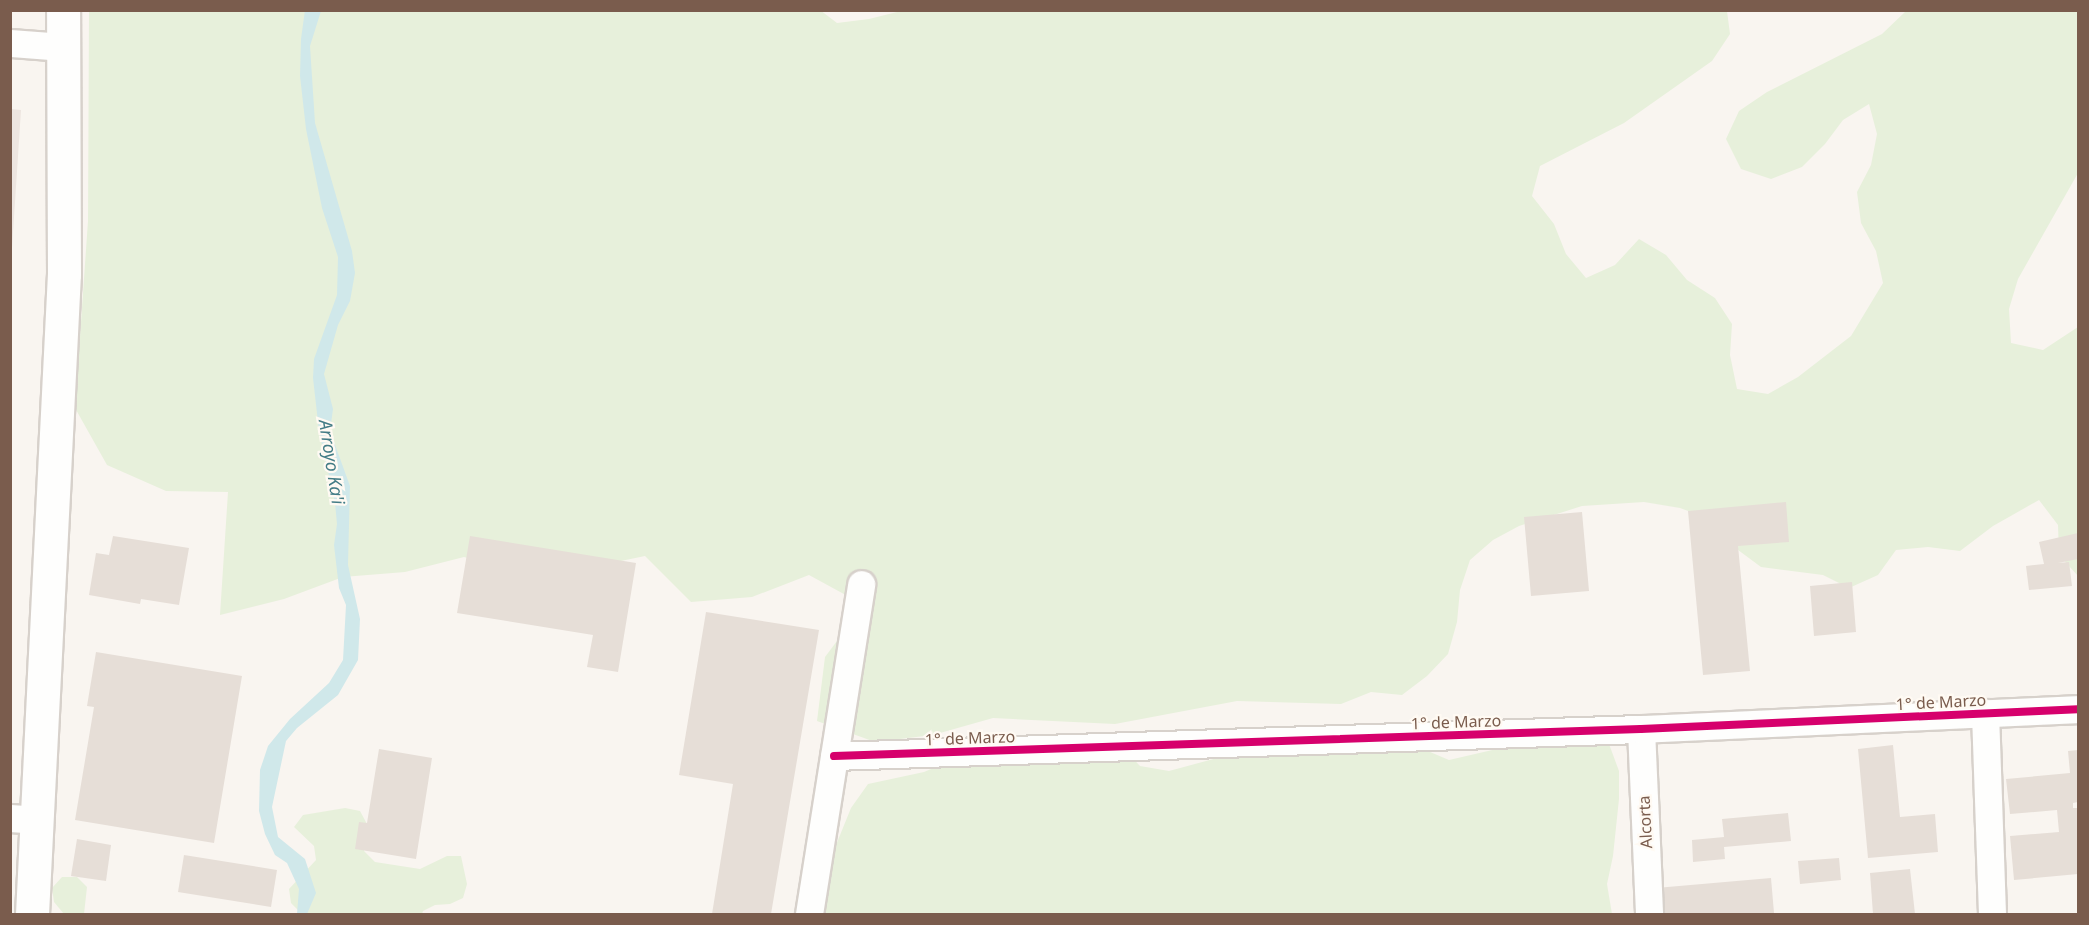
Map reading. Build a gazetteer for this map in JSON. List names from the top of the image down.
{
  "streets": {
    "street": ["1° de Marzo", "Alcorta"]
  },
  "crossings": [
    ["1° de Marzo", "Alcorta"]
  ],
  "water": ["Arroyo Ka'i"]
}
